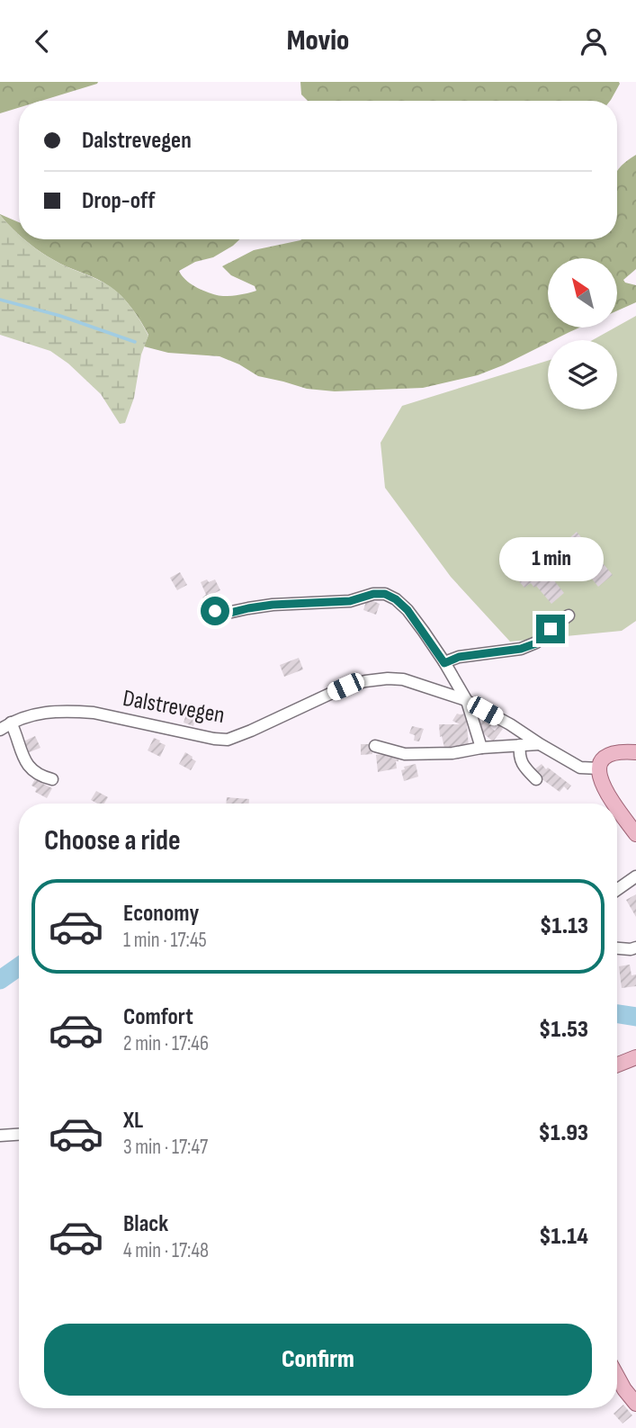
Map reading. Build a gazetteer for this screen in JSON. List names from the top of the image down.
{
  "streets": {
    "street": ["Dalstrevegen"]
  },
  "north": "top left",
  "page": {
    "header": "Movio",
    "banner": ["Dalstrevegen", "Drop-off"],
    "bubble": "1 min",
    "heading": "Choose a ride",
    "list": [
      {
        "name": "Economy",
        "note": "1 min · 17:45",
        "value": "$1.13"
      },
      {
        "name": "Comfort",
        "note": "2 min · 17:46",
        "value": "$1.53"
      },
      {
        "name": "XL",
        "note": "3 min · 17:47",
        "value": "$1.93"
      },
      {
        "name": "Black",
        "note": "4 min · 17:48",
        "value": "$1.14"
      }
    ],
    "buttons": "Confirm"
  }
}
